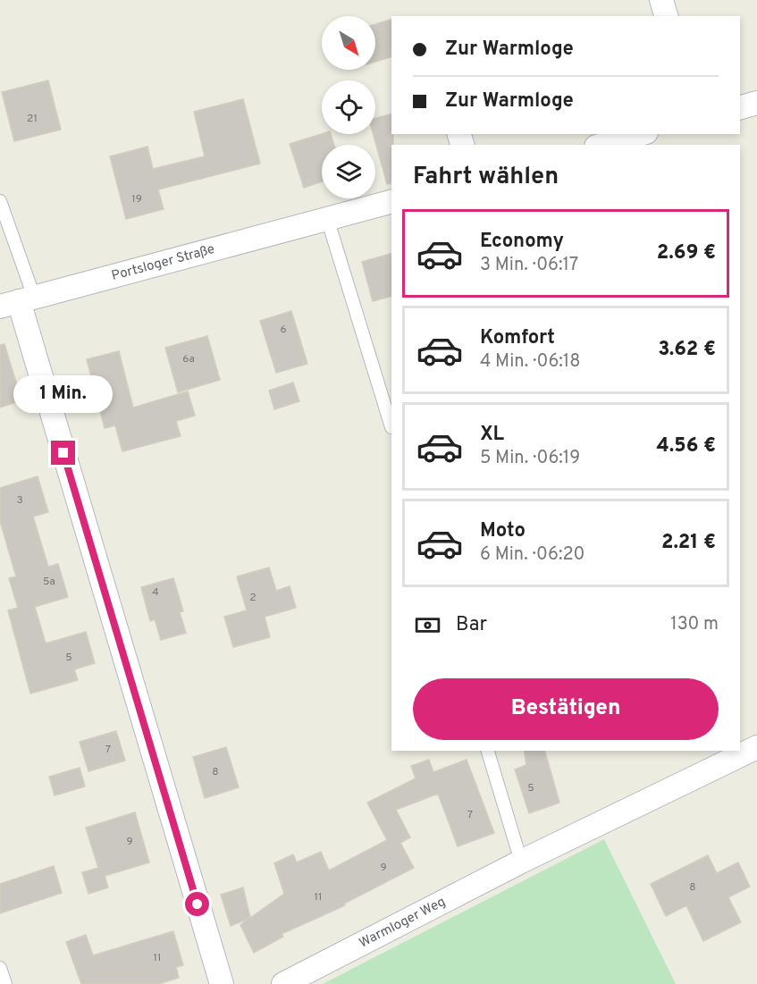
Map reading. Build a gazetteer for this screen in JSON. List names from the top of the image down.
{
  "streets": {
    "street": ["Portsloger Straße", "Warmloger Weg"]
  },
  "house_numbers": [
    "21",
    "19",
    "6",
    "6a",
    "3",
    "5a",
    "4",
    "2",
    "5",
    "7",
    "8",
    "5",
    "7",
    "9",
    "9",
    "8",
    "11",
    "11"
  ],
  "north": "bottom right",
  "page": {
    "banner": ["Zur Warmloge", "Zur Warmloge"],
    "heading": "Fahrt wählen",
    "list": [
      {
        "name": "Economy",
        "note": "3 Min. · 06:17",
        "value": "2.69 €"
      },
      {
        "name": "Komfort",
        "note": "4 Min. · 06:18",
        "value": "3.62 €"
      },
      {
        "name": "XL",
        "note": "5 Min. · 06:19",
        "value": "4.56 €"
      },
      {
        "name": "Moto",
        "note": "6 Min. · 06:20",
        "value": "2.21 €"
      }
    ],
    "bubble": "1 Min.",
    "pay": ["Bar", "130 m"],
    "buttons": "Bestätigen"
  }
}
